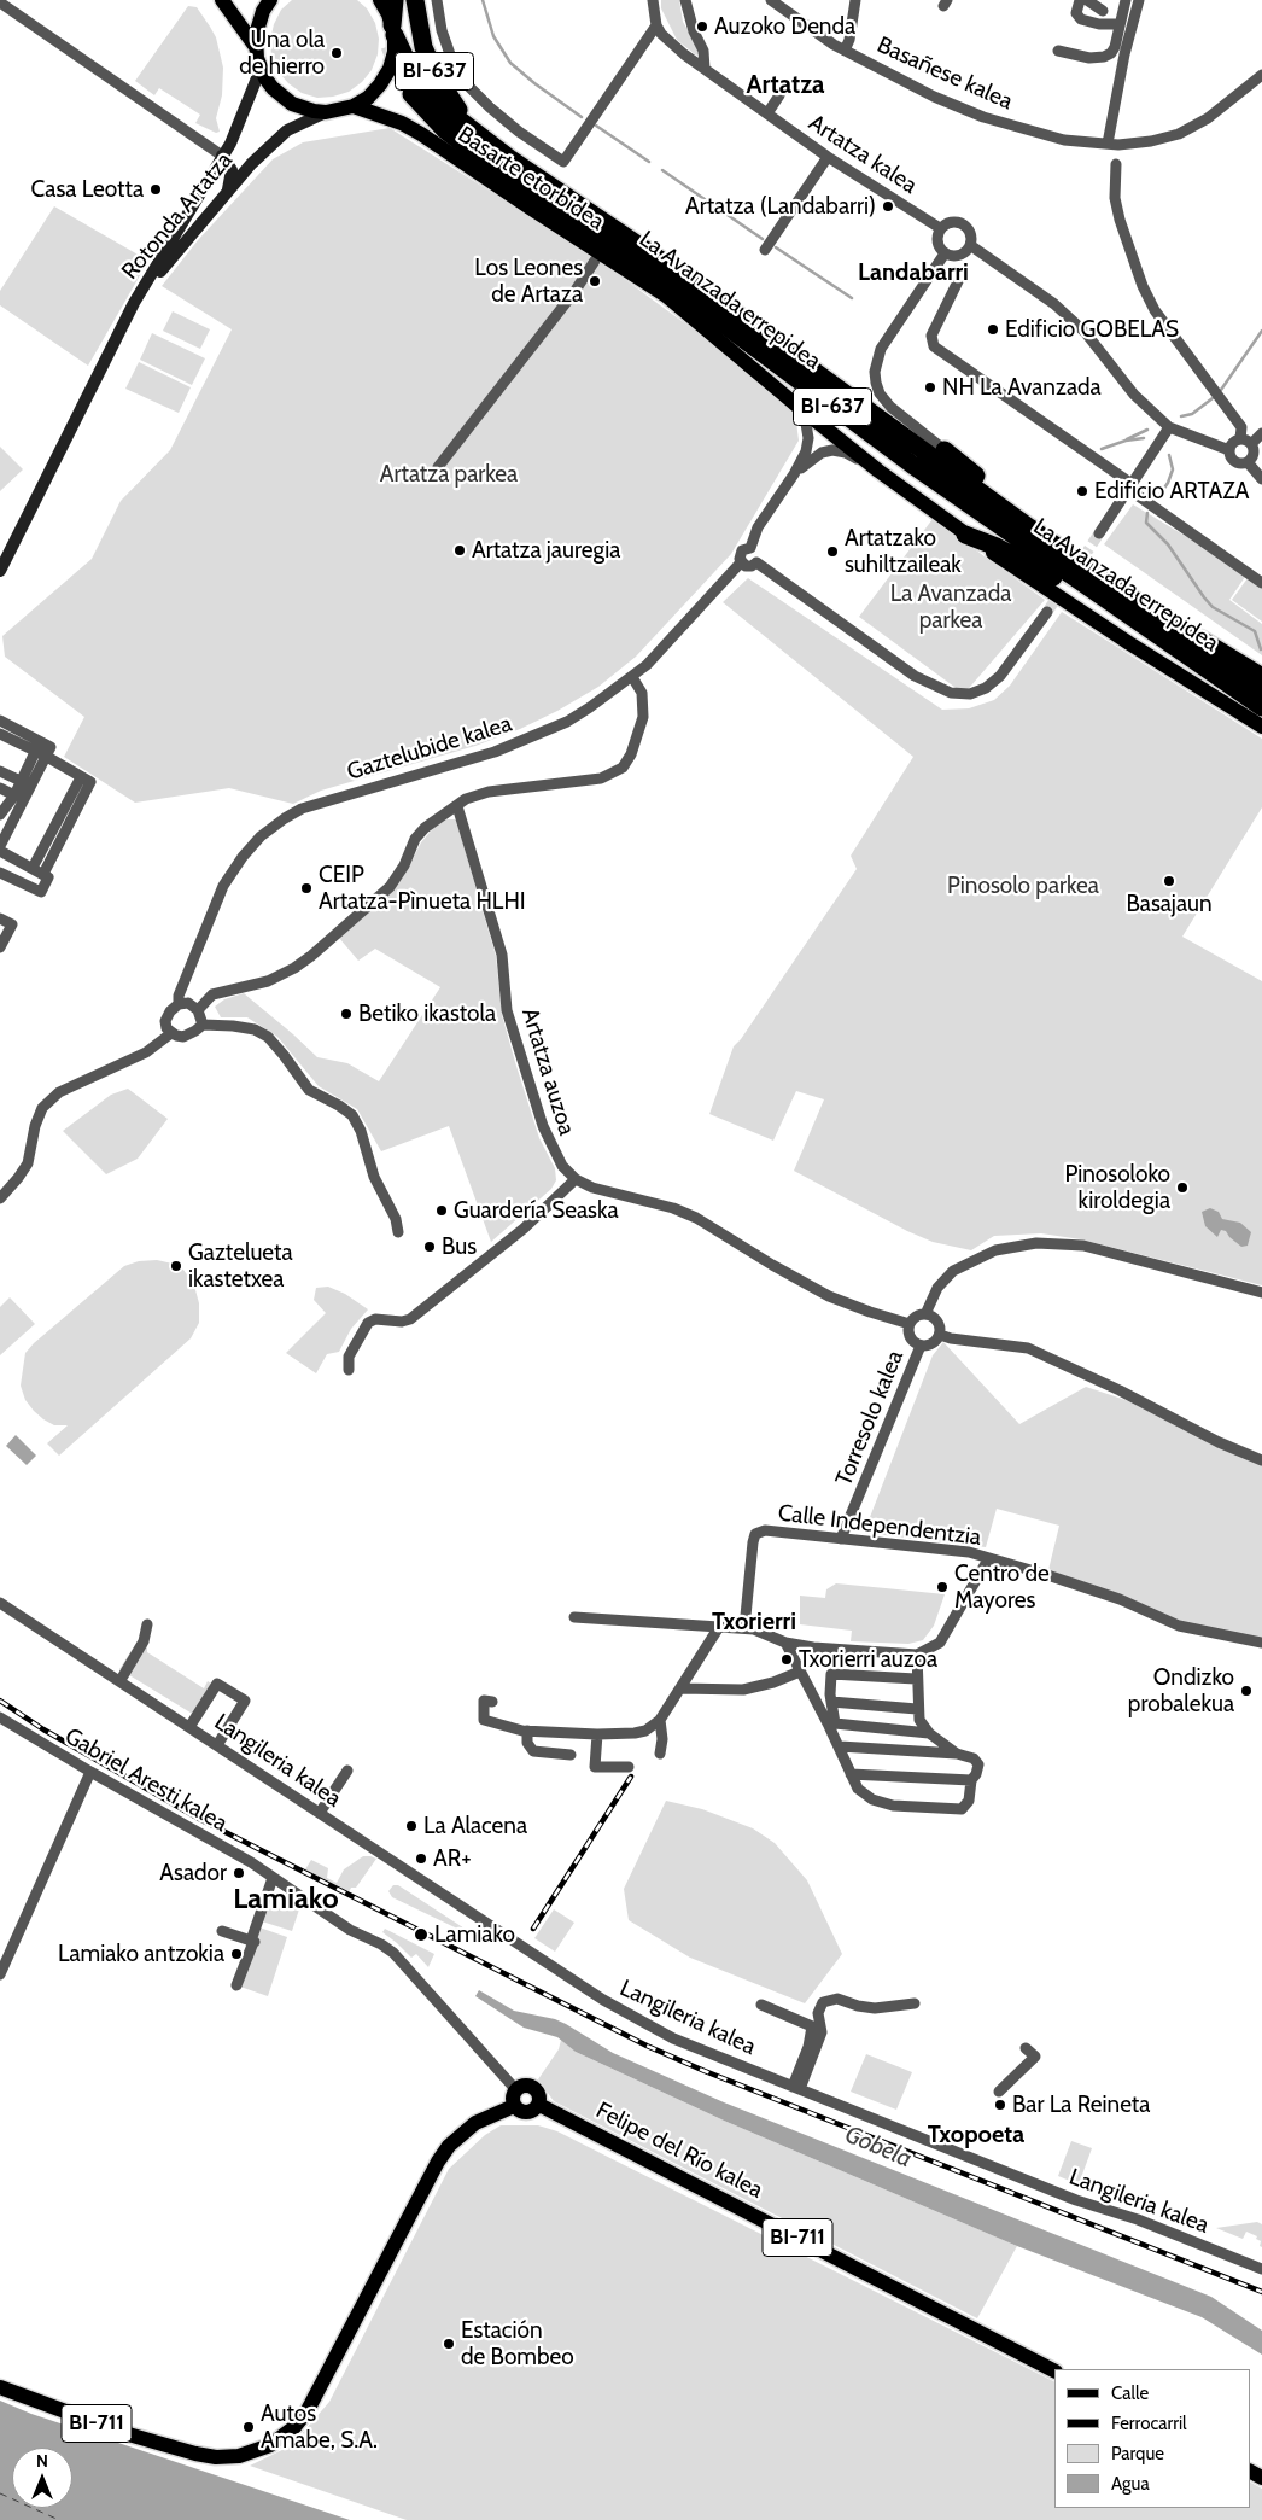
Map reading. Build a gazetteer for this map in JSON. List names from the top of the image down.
{
  "streets": {
    "highway": ["BI-637", "La Avanzada errepidea"],
    "main road": [
      "Basarte etorbidea",
      "Rotonda Artatza",
      "Felipe del Río kalea",
      "BI-711"
    ],
    "street": [
      "Basañese kalea",
      "Artatza kalea",
      "Gaztelubide kalea",
      "Artatza auzoa",
      "Torresolo kalea",
      "Calle Independentzia",
      "Langileria kalea",
      "Gabriel Aresti kalea"
    ]
  },
  "crossings": [
    ["BI-637", "La Avanzada errepidea"],
    ["Basarte etorbidea", "Rotonda Artatza"],
    ["Torresolo kalea", "Calle Independentzia"],
    ["Gabriel Aresti kalea", "Felipe del Río kalea"],
    ["Gabriel Aresti kalea", "BI-711"],
    ["Felipe del Río kalea", "BI-711"]
  ],
  "districts": [
    "Artatza",
    "Landabarri",
    "Txorierri",
    "Lamiako",
    "Txopoeta"
  ],
  "water": ["Gobela"],
  "parks": ["Artatza parkea", "La Avanzada parkea", "Pinosolo parkea"],
  "places": [
    "Auzoko Denda",
    "Una ola de hierro",
    "Casa Leotta",
    "Artatza (Landabarri)",
    "Los Leones de Artaza",
    "Edificio GOBELAS",
    "NH La Avanzada",
    "Edificio ARTAZA",
    "Artatza jauregia",
    "Artatzako suhiltzaileak",
    "Basajaun",
    "CEIP Artatza-Pìnueta HLHI",
    "Betiko ikastola",
    "Pinosoloko kiroldegia",
    "Guardería Seaska",
    "Bus",
    "Gaztelueta ikastetxea",
    "Centro de Mayores",
    "Txorierri auzoa",
    "Ondizko probalekua",
    "La Alacena",
    "AR+",
    "Asador",
    "Lamiako",
    "Lamiako antzokia",
    "Bar La Reineta",
    "Estación de Bombeo",
    "Autos Amabe, S.A."
  ],
  "legend": [
    "Calle",
    "Ferrocarril",
    "Parque",
    "Agua"
  ],
  "north": "top"
}
